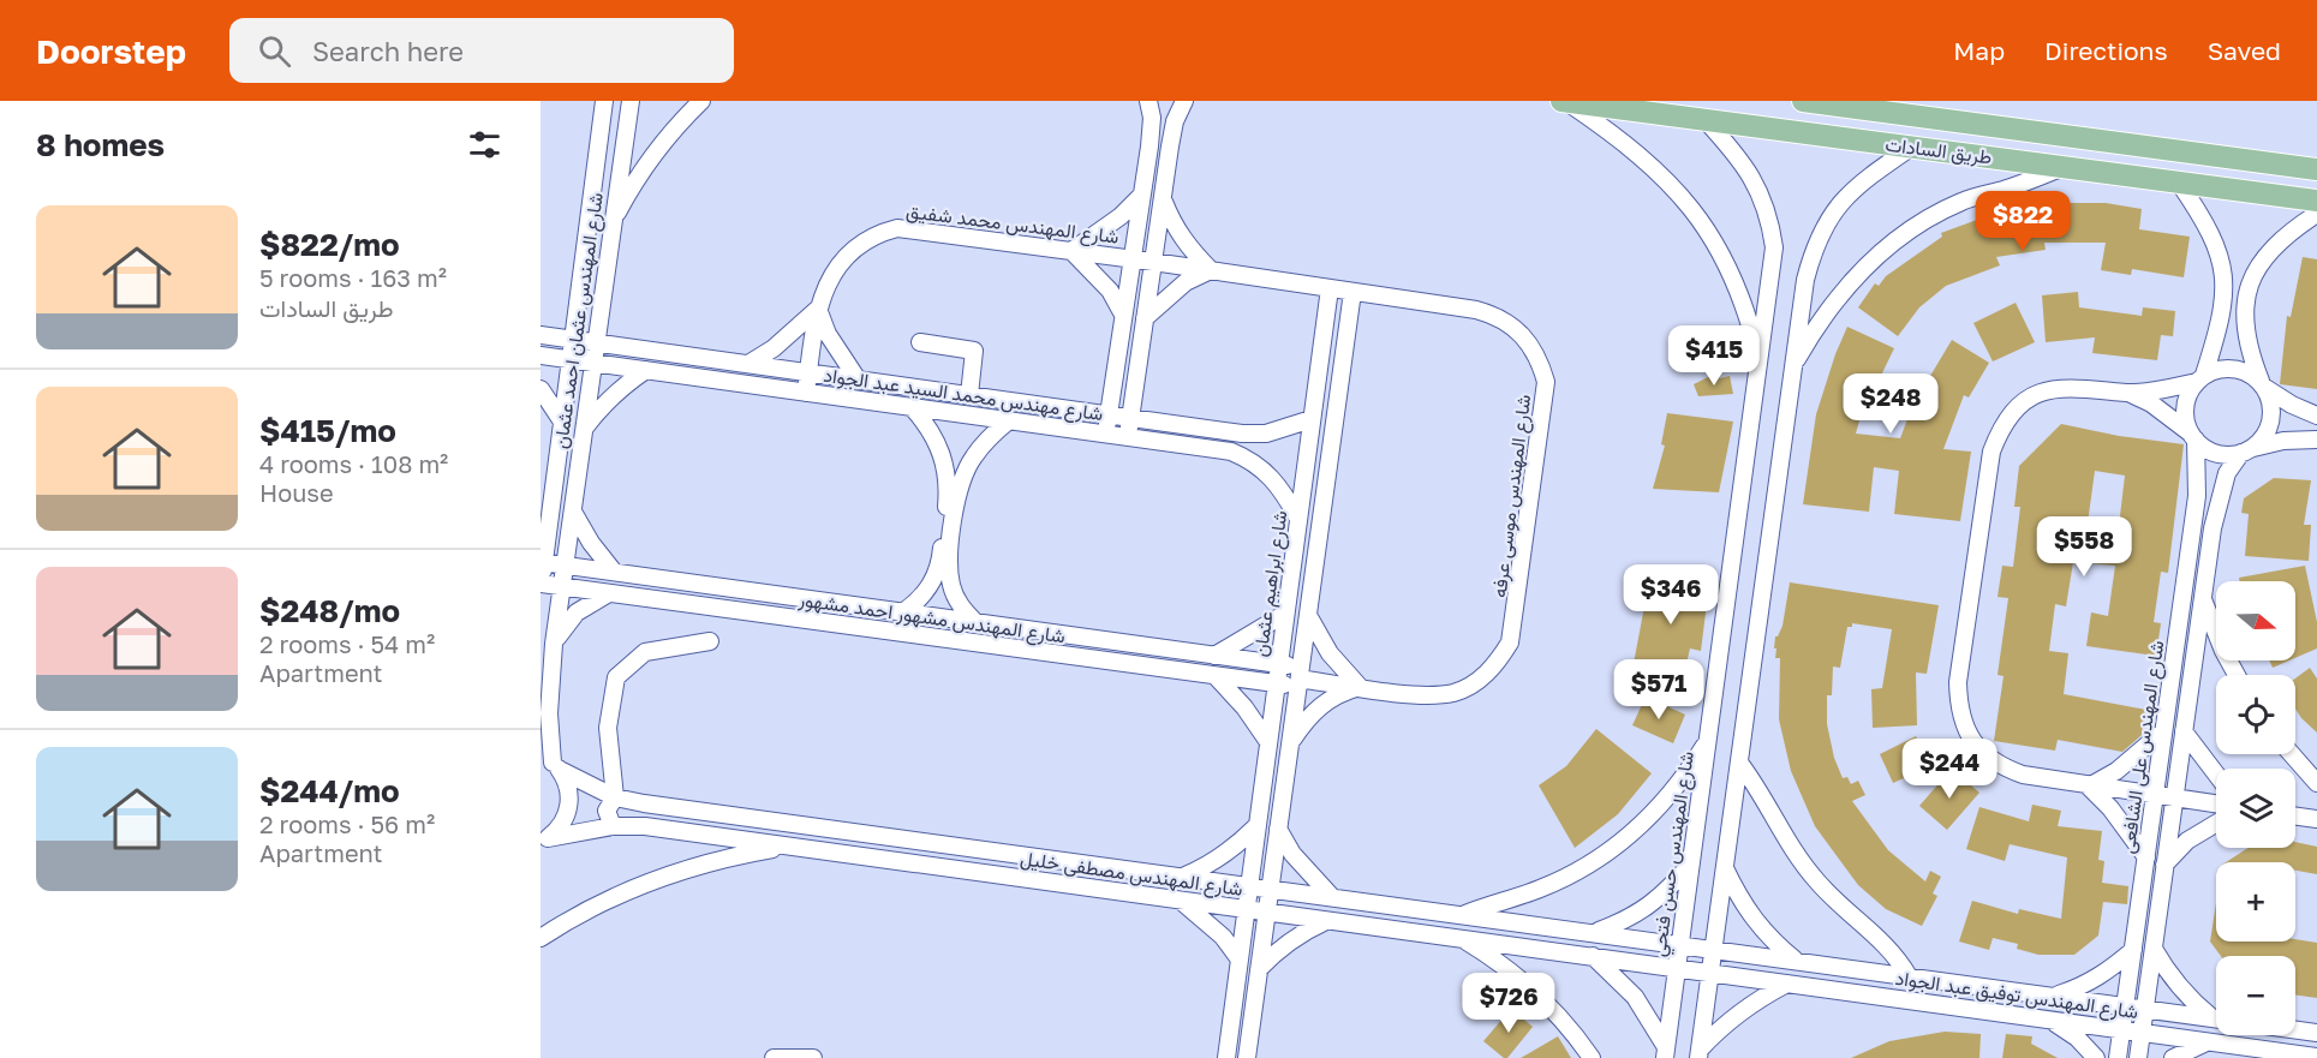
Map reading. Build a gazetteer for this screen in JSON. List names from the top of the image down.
{
  "streets": {
    "main road": ["طريق السادات"],
    "street": [
      "شارع المهندس محمد شفيق",
      "شارع المهندس عثمان احمد عثمان",
      "شارع مهندس محمد السيد عبد الجواد",
      "شارع المهندس موسى عرفه",
      "شارع ابراهيم عثمان",
      "شارع المهندس مشهور احمد مشهور",
      "شارع المهندس على الشافعى",
      "شارع المهندس حسن فتحي",
      "شارع المهندس مصطفى خليل",
      "شارع المهندس توفيق عبد الجواد"
    ]
  },
  "crossings": [
    ["طريق السادات", "شارع المهندس حسن فتحي"],
    ["شارع المهندس محمد شفيق", "شارع مهندس محمد السيد عبد الجواد"],
    ["شارع المهندس محمد شفيق", "شارع المهندس موسى عرفه"],
    ["شارع المهندس عثمان احمد عثمان", "شارع مهندس محمد السيد عبد الجواد"],
    ["شارع المهندس عثمان احمد عثمان", "شارع المهندس مشهور احمد مشهور"],
    ["شارع المهندس عثمان احمد عثمان", "شارع المهندس مصطفى خليل"],
    ["شارع مهندس محمد السيد عبد الجواد", "شارع ابراهيم عثمان"],
    ["شارع المهندس موسى عرفه", "شارع ابراهيم عثمان"],
    ["شارع المهندس موسى عرفه", "شارع المهندس مشهور احمد مشهور"],
    ["شارع ابراهيم عثمان", "شارع المهندس مشهور احمد مشهور"],
    ["شارع ابراهيم عثمان", "شارع المهندس مصطفى خليل"],
    ["شارع المهندس على الشافعى", "شارع المهندس توفيق عبد الجواد"],
    ["شارع المهندس حسن فتحي", "شارع المهندس مصطفى خليل"],
    ["شارع المهندس مصطفى خليل", "شارع المهندس توفيق عبد الجواد"]
  ],
  "north": "right",
  "page": {
    "header": "Doorstep",
    "search": "Search here",
    "nav": ["Map", "Directions", "Saved"],
    "heading": "8 homes",
    "list": [
      {
        "name": "$822/mo",
        "note": "5 rooms · 163 m² · طريق السادات"
      },
      {
        "name": "$415/mo",
        "note": "4 rooms · 108 m² · House"
      },
      {
        "name": "$248/mo",
        "note": "2 rooms · 54 m² · Apartment"
      },
      {
        "name": "$244/mo",
        "note": "2 rooms · 56 m² · Apartment"
      }
    ],
    "price": [
      "$822",
      "$415",
      "$248",
      "$558",
      "$346",
      "$571",
      "$244",
      "$726"
    ],
    "map_buttons": ["+", "−"]
  }
}
